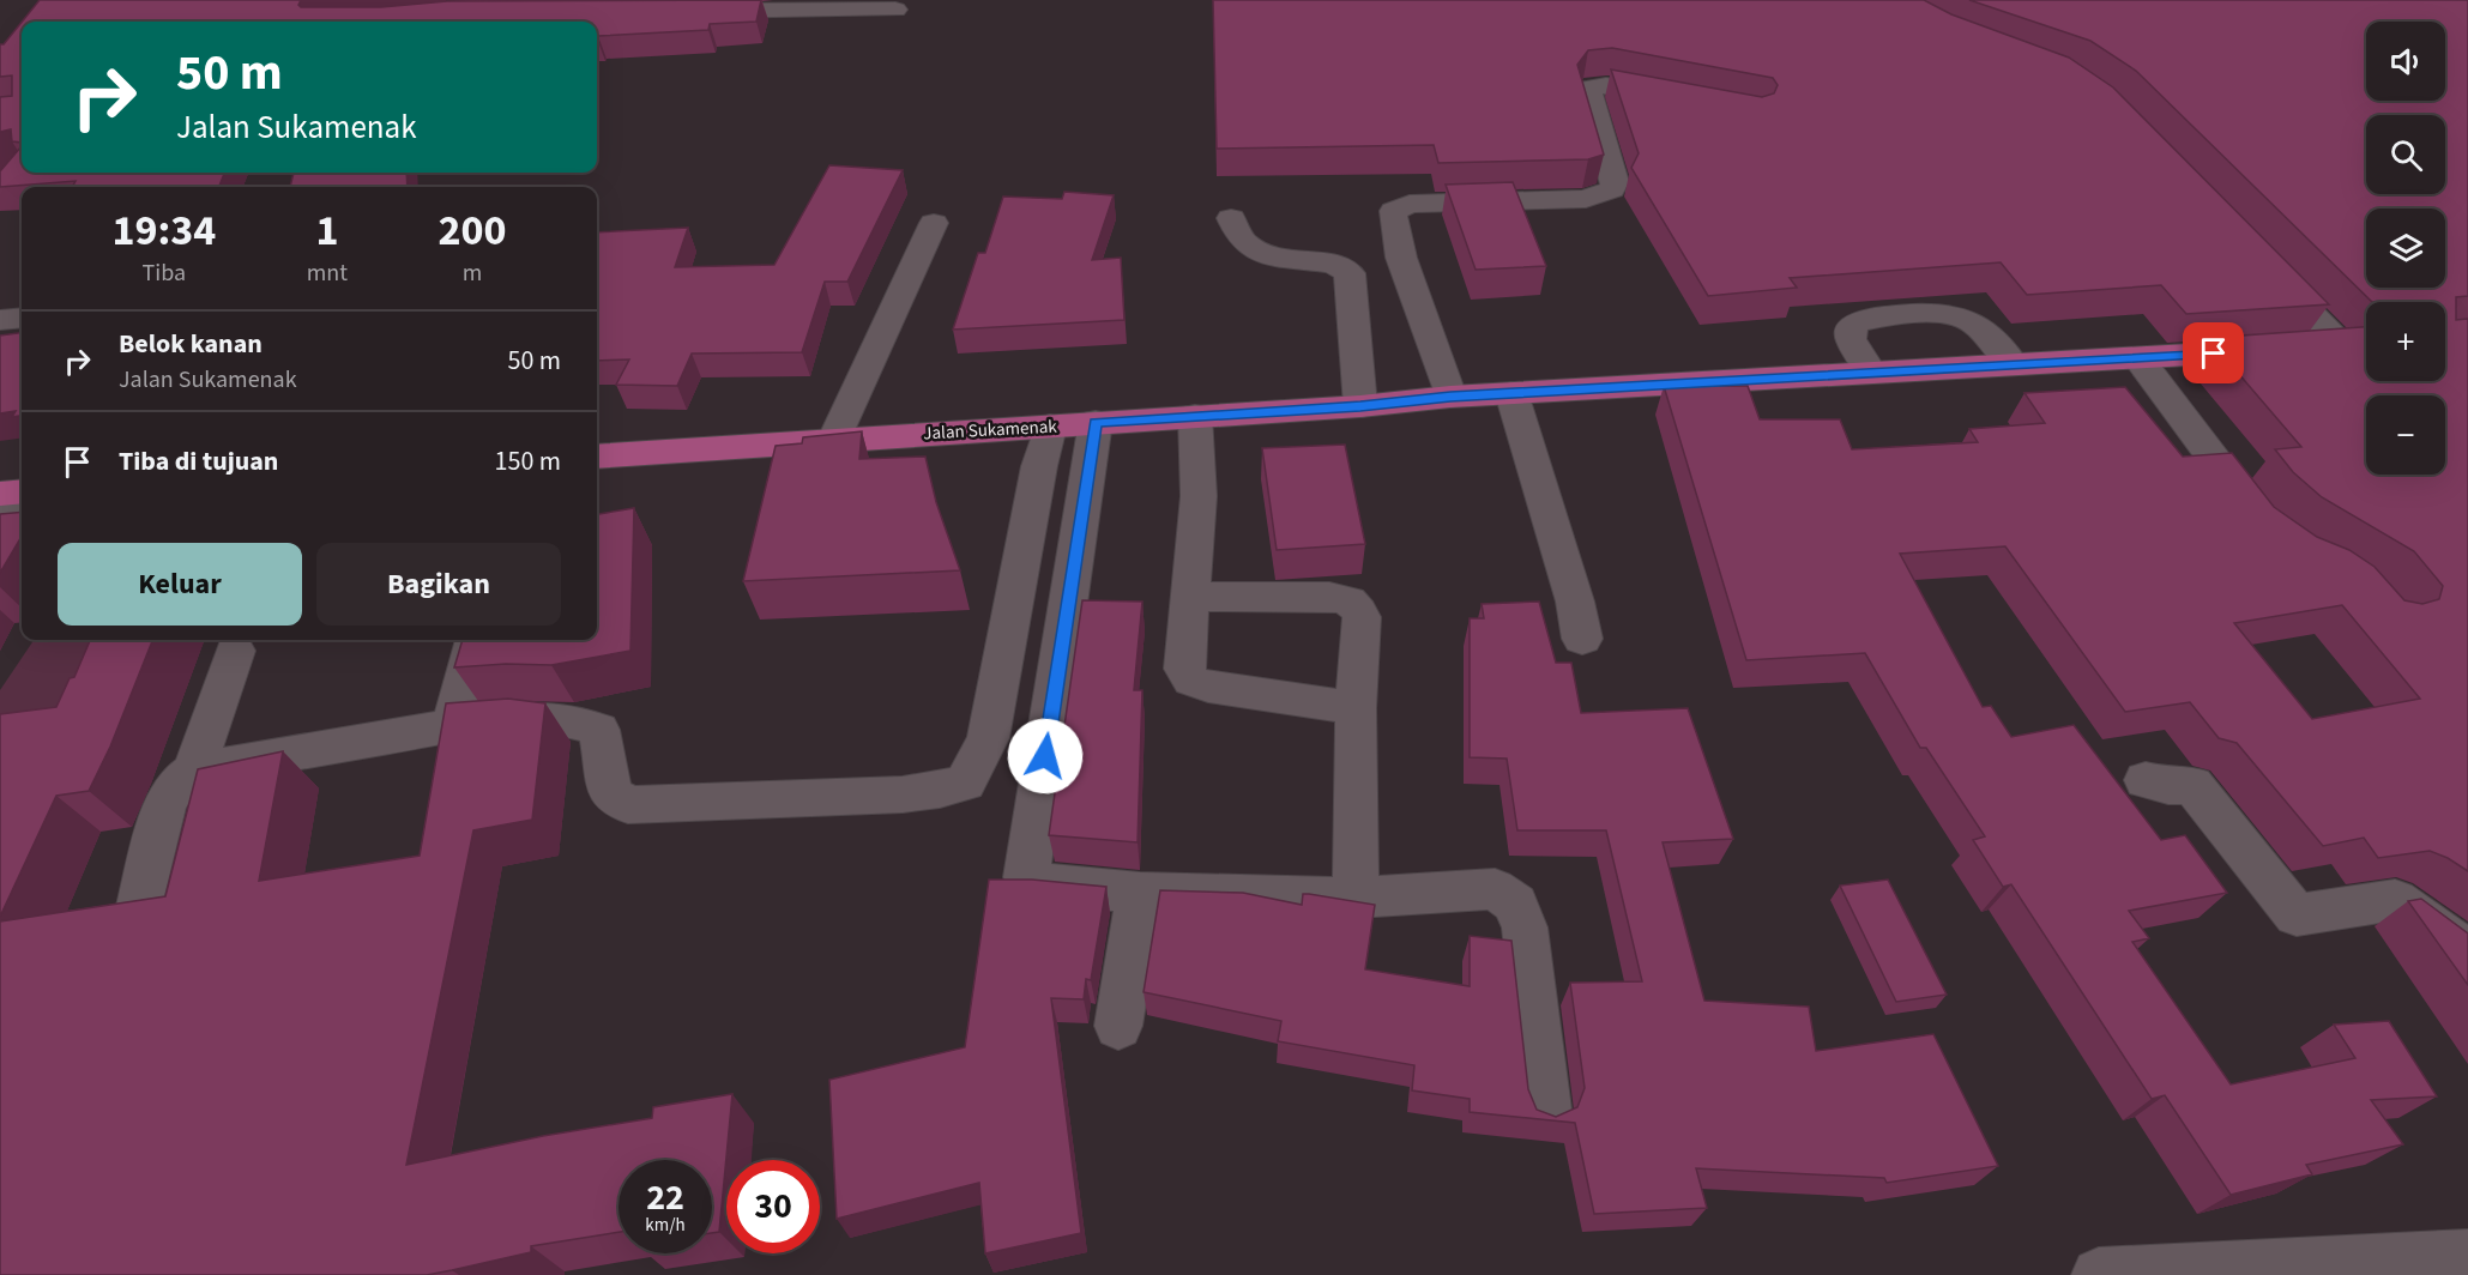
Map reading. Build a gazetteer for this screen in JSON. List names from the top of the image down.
{
  "streets": {
    "main road": ["Jalan Sukamenak"]
  },
  "page": {
    "map_buttons": ["+", "−"],
    "turn": ["50 m", "Jalan Sukamenak"],
    "eta": [
      "19:34",
      "Tiba",
      "1",
      "mnt",
      "200",
      "m"
    ],
    "list": [
      {
        "name": "Belok kanan",
        "note": "Jalan Sukamenak",
        "value": "50 m"
      },
      {
        "name": "Tiba di tujuan",
        "value": "150 m"
      }
    ],
    "buttons": ["Keluar", "Bagikan"],
    "speed": "22 km/h",
    "limit": "30"
  }
}
